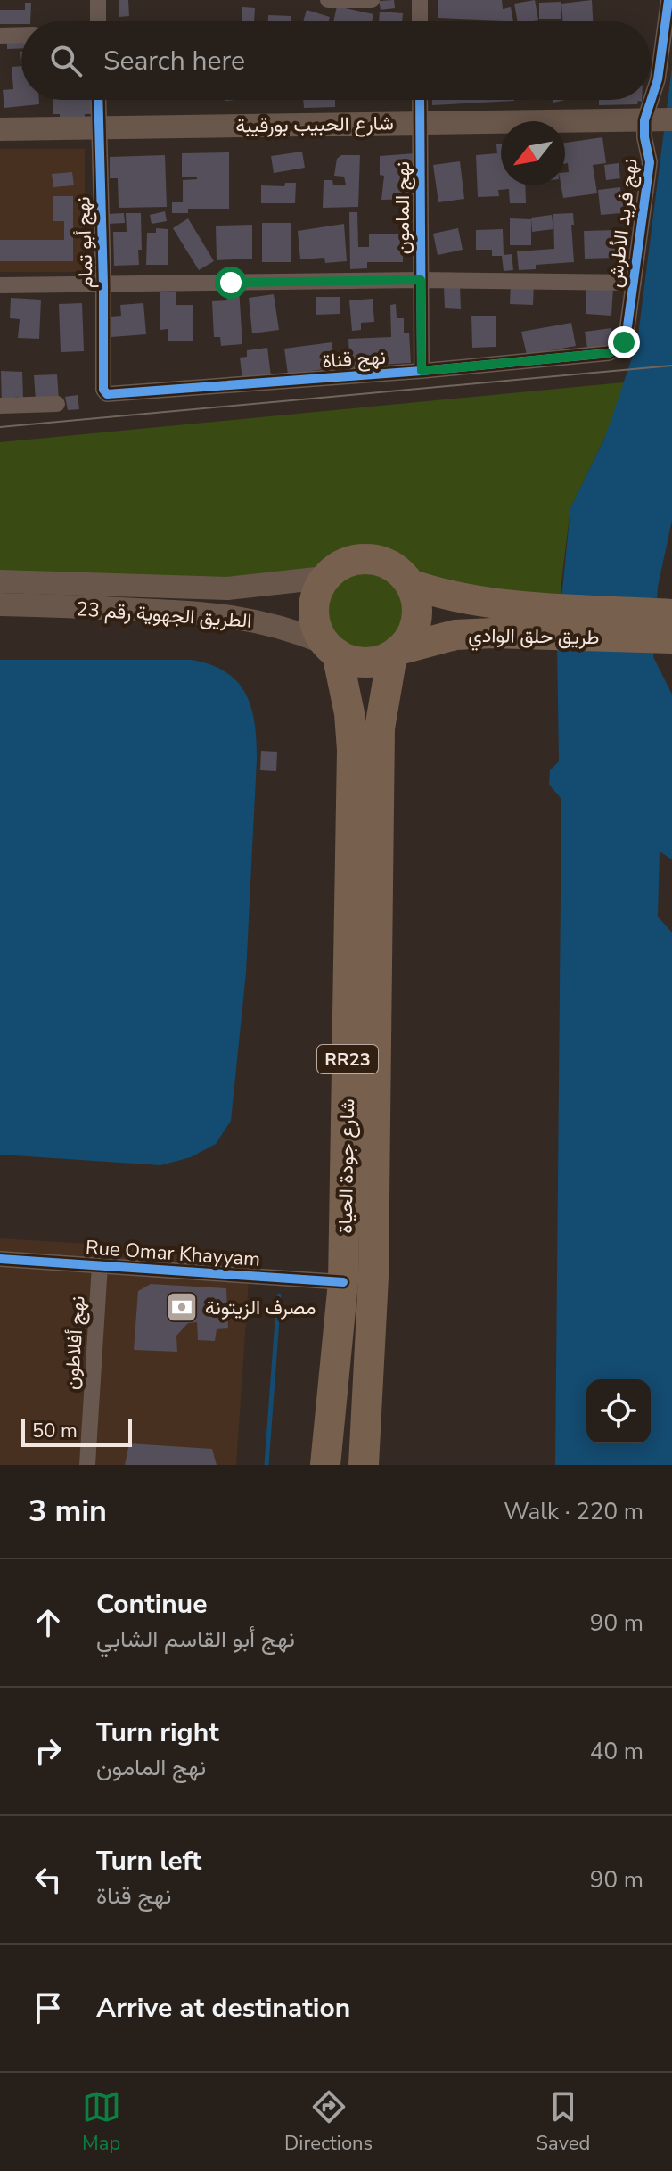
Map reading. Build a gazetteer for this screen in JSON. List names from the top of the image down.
{
  "streets": {
    "highway": [
      "الطريق الجهوية رقم 23",
      "طريق حلق الوادي",
      "RR23",
      "شارع جودة الحياة"
    ],
    "main road": ["شارع الحبيب بورقيبة"],
    "street": [
      "نهج المامون",
      "نهج فريد الأطرش",
      "نهج أبو تمام",
      "نهج قناة",
      "Rue Omar Khayyam",
      "نهج أفلاطون"
    ]
  },
  "crossings": [
    ["شارع الحبيب بورقيبة", "نهج المامون"],
    ["شارع الحبيب بورقيبة", "نهج فريد الأطرش"],
    ["شارع الحبيب بورقيبة", "نهج أبو تمام"],
    ["نهج المامون", "نهج قناة"],
    ["نهج فريد الأطرش", "نهج قناة"],
    ["نهج أبو تمام", "نهج قناة"],
    ["الطريق الجهوية رقم 23", "طريق حلق الوادي"],
    ["الطريق الجهوية رقم 23", "RR23"],
    ["الطريق الجهوية رقم 23", "شارع جودة الحياة"],
    ["طريق حلق الوادي", "RR23"],
    ["طريق حلق الوادي", "شارع جودة الحياة"],
    ["RR23", "شارع جودة الحياة"],
    ["شارع جودة الحياة", "Rue Omar Khayyam"],
    ["Rue Omar Khayyam", "نهج أفلاطون"]
  ],
  "places": {
    "bank": ["مصرف الزيتونة"]
  },
  "scale_bar": "50 m",
  "north": "bottom left",
  "page": {
    "search": "Search here",
    "scale": "50 m",
    "heading": ["3 min", "Walk · 220 m"],
    "list": [
      ["Continue", "نهج أبو القاسم الشابي", "90 m"],
      ["Turn right", "نهج المامون", "40 m"],
      ["Turn left", "نهج قناة", "90 m"],
      "Arrive at destination"
    ],
    "nav": ["Map", "Directions", "Saved"]
  }
}
